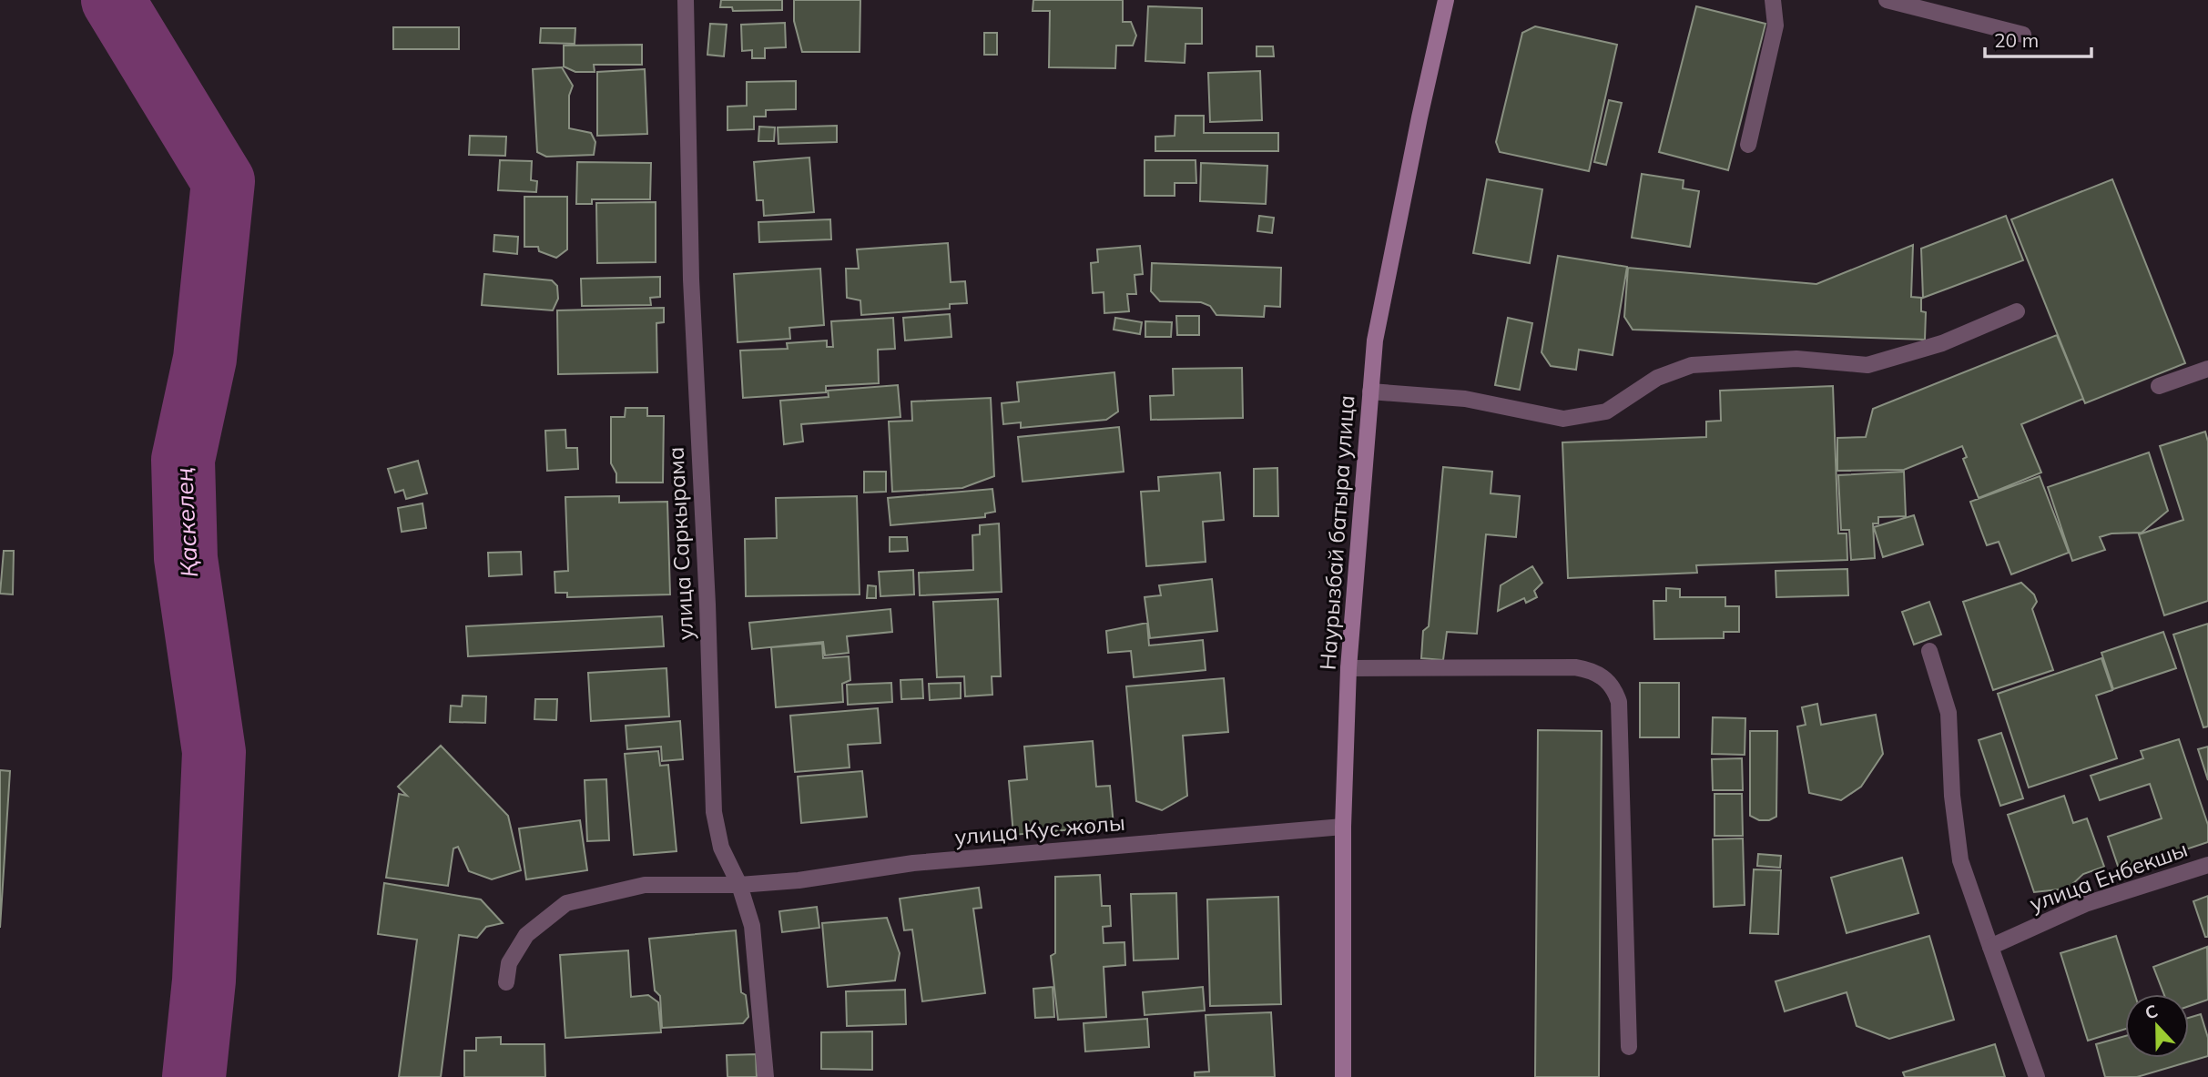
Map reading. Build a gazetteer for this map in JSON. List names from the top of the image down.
{
  "streets": {
    "main road": ["Наурызбай батыра улица"],
    "street": ["улица Саркырама", "улица Кус жолы", "улица Енбекшы"]
  },
  "crossings": [
    ["Наурызбай батыра улица", "улица Кус жолы"],
    ["улица Саркырама", "улица Кус жолы"]
  ],
  "water": ["Қаскелең"],
  "scale_bar": "20 m",
  "north": "top"
}
